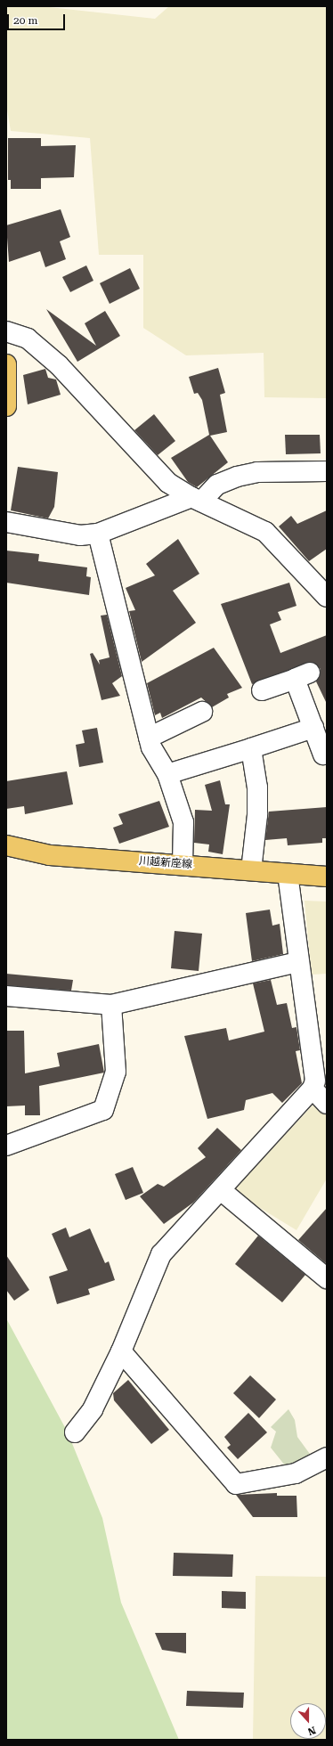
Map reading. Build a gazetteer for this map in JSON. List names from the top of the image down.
{
  "streets": {
    "main road": ["川越新座線"]
  },
  "scale_bar": "20 m",
  "north": "bottom"
}
